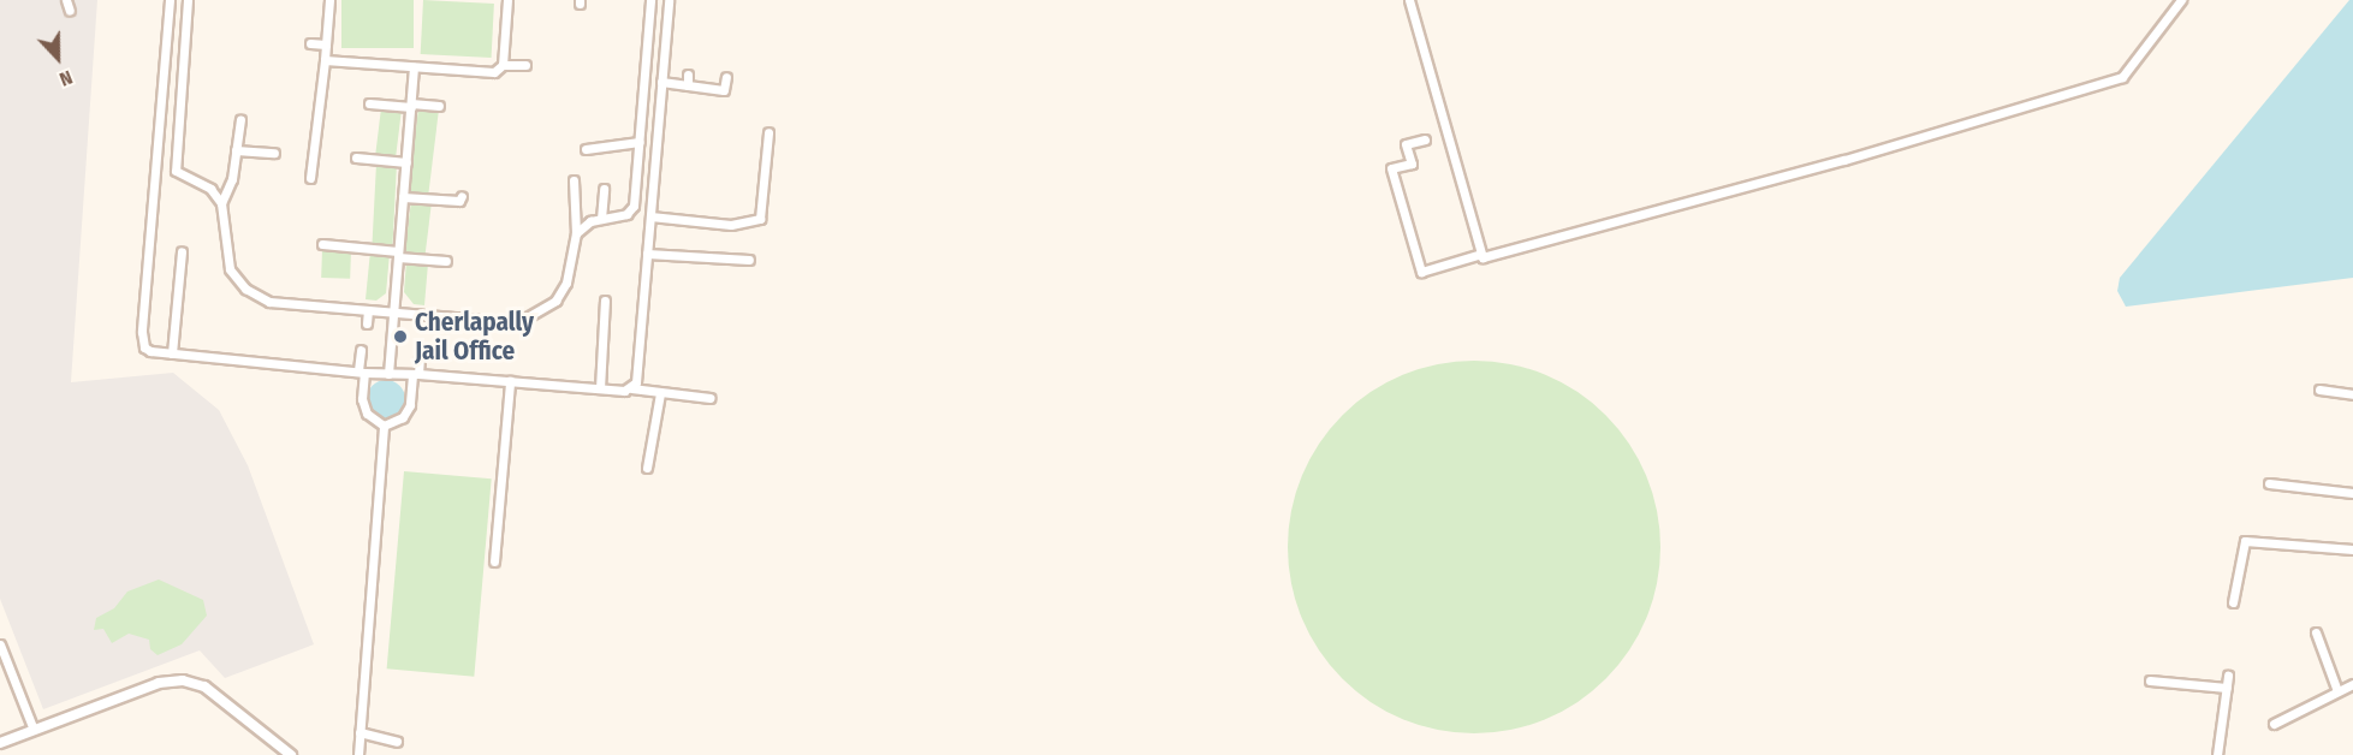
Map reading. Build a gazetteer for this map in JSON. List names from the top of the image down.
{
  "places": ["Cherlapally Jail Office"],
  "north": "bottom"
}
